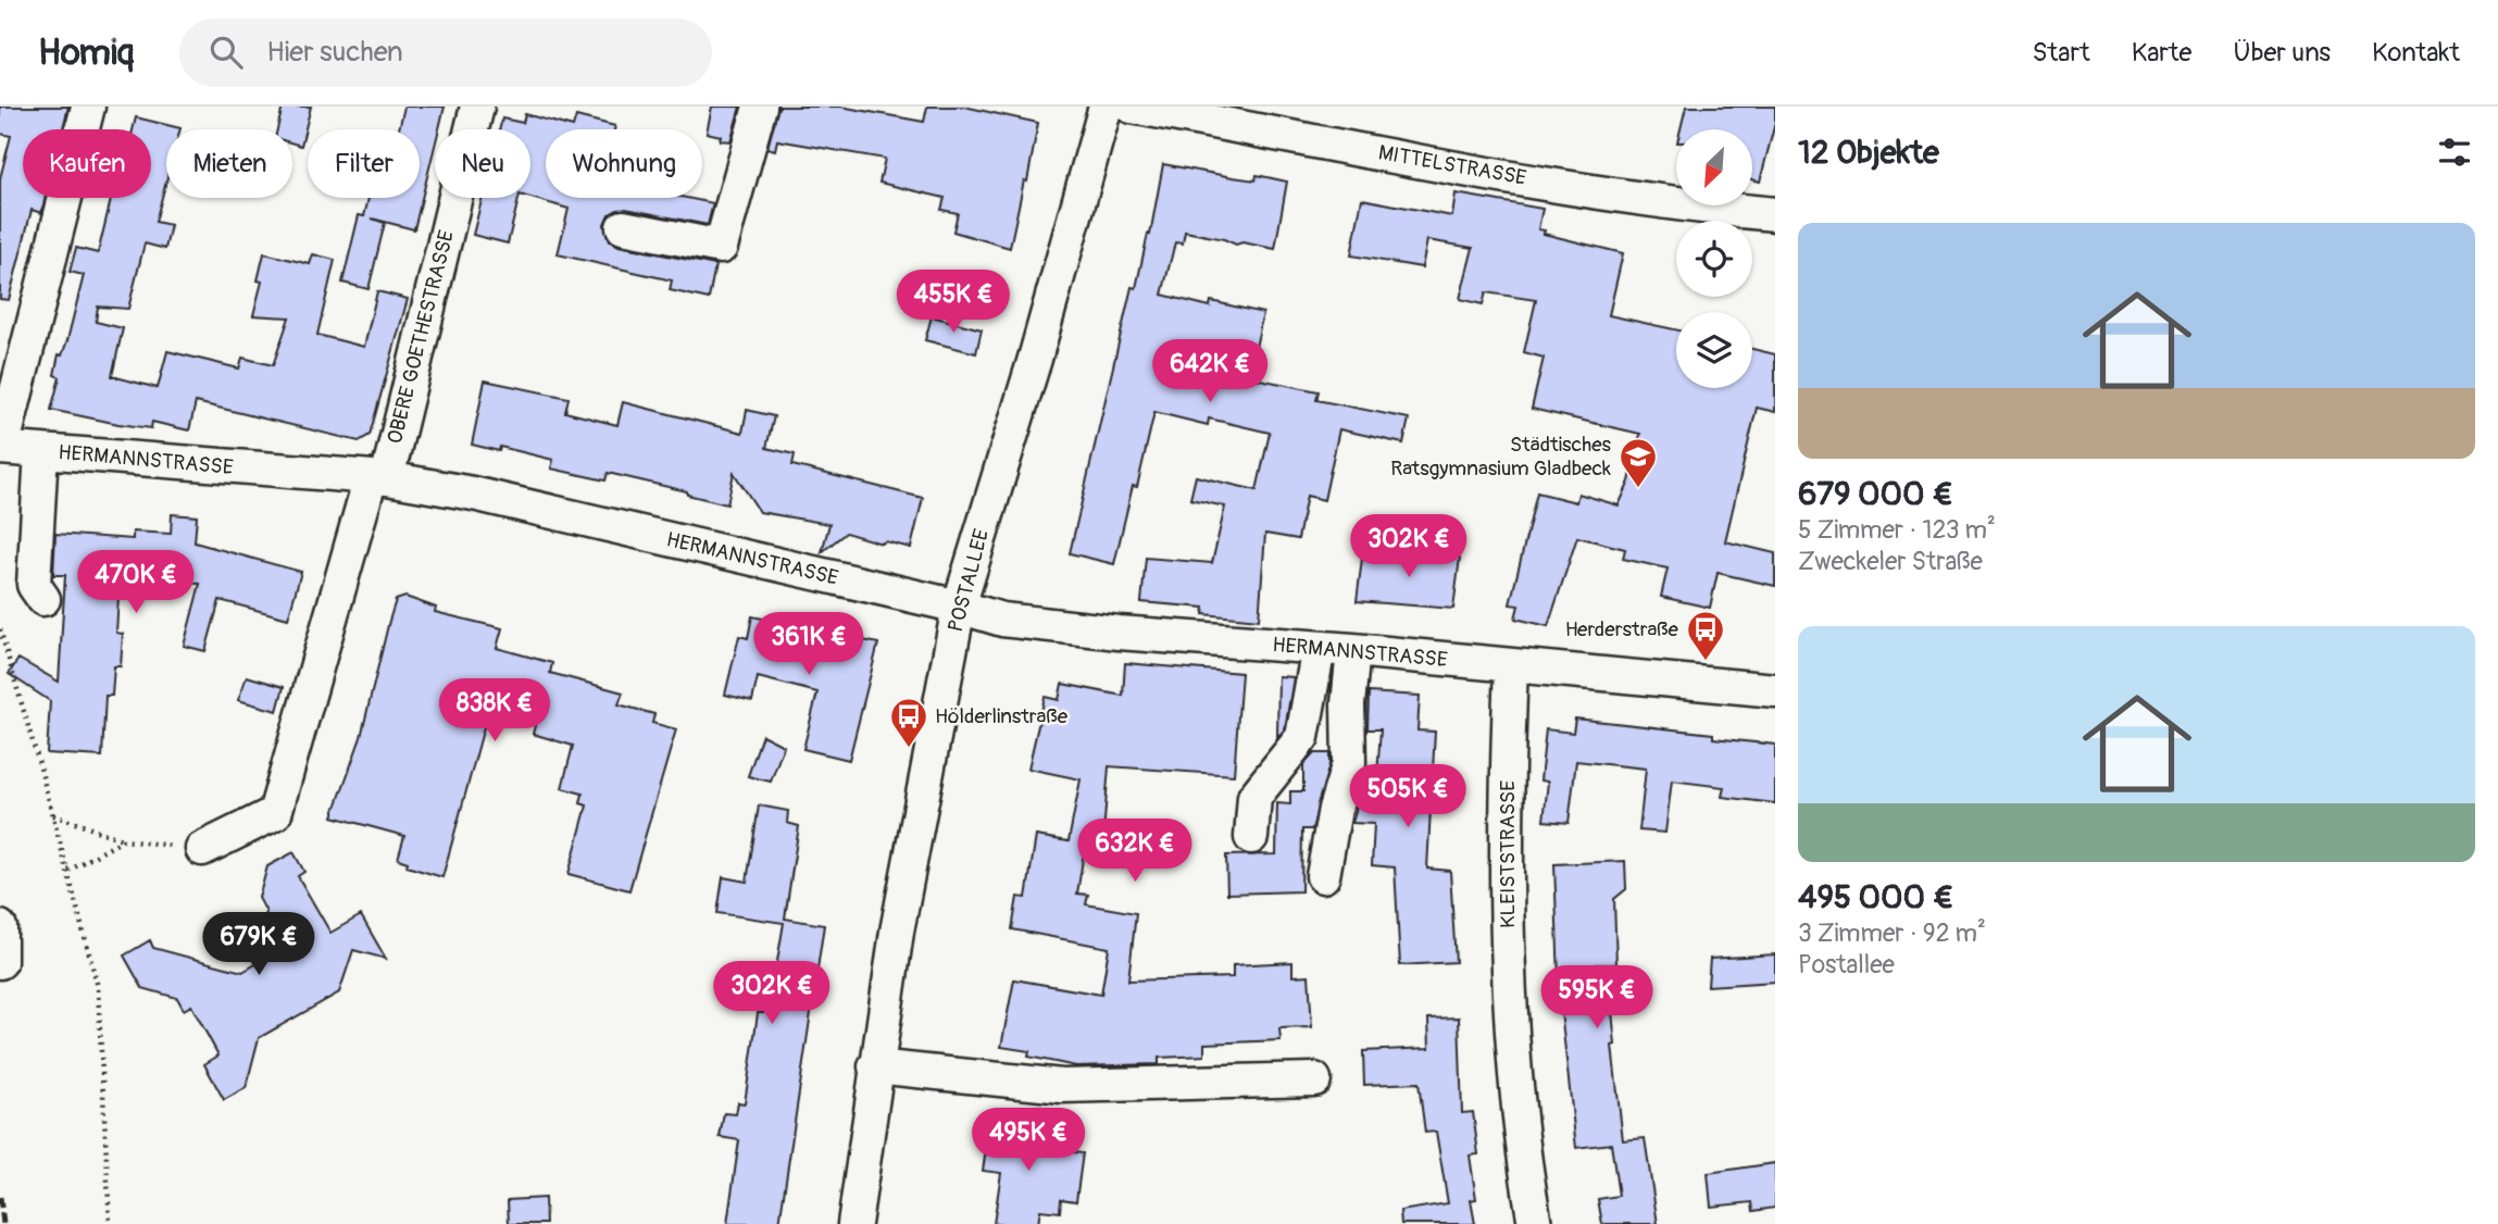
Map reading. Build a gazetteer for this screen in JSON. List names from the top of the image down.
{
  "streets": {
    "street": [
      "MITTELSTRASSE",
      "OBERE GOETHESTRASSE",
      "HERMANNSTRASSE",
      "POSTALLEE",
      "KLEISTSTRASSE"
    ]
  },
  "crossings": [
    ["OBERE GOETHESTRASSE", "HERMANNSTRASSE"],
    ["HERMANNSTRASSE", "POSTALLEE"],
    ["HERMANNSTRASSE", "KLEISTSTRASSE"]
  ],
  "places": {
    "school or university": ["Städtisches Ratsgymnasium Gladbeck"],
    "bus stop": ["Herderstraße", "Hölderlinstraße"]
  },
  "north": "bottom left",
  "page": {
    "header": "Homiq",
    "search": "Hier suchen",
    "nav": [
      "Start",
      "Karte",
      "Über uns",
      "Kontakt"
    ],
    "heading": "12 Objekte",
    "chip": [
      "Kaufen",
      "Mieten",
      "Filter",
      "Neu",
      "Wohnung"
    ],
    "list": [
      {
        "name": "679 000 €",
        "note": "5 Zimmer · 123 m² · Zweckeler Straße"
      },
      {
        "name": "495 000 €",
        "note": "3 Zimmer · 92 m² · Postallee"
      }
    ],
    "price": [
      "455K €",
      "642K €",
      "302K €",
      "470K €",
      "361K €",
      "838K €",
      "505K €",
      "632K €",
      "679K €",
      "302K €",
      "595K €",
      "495K €"
    ]
  }
}
